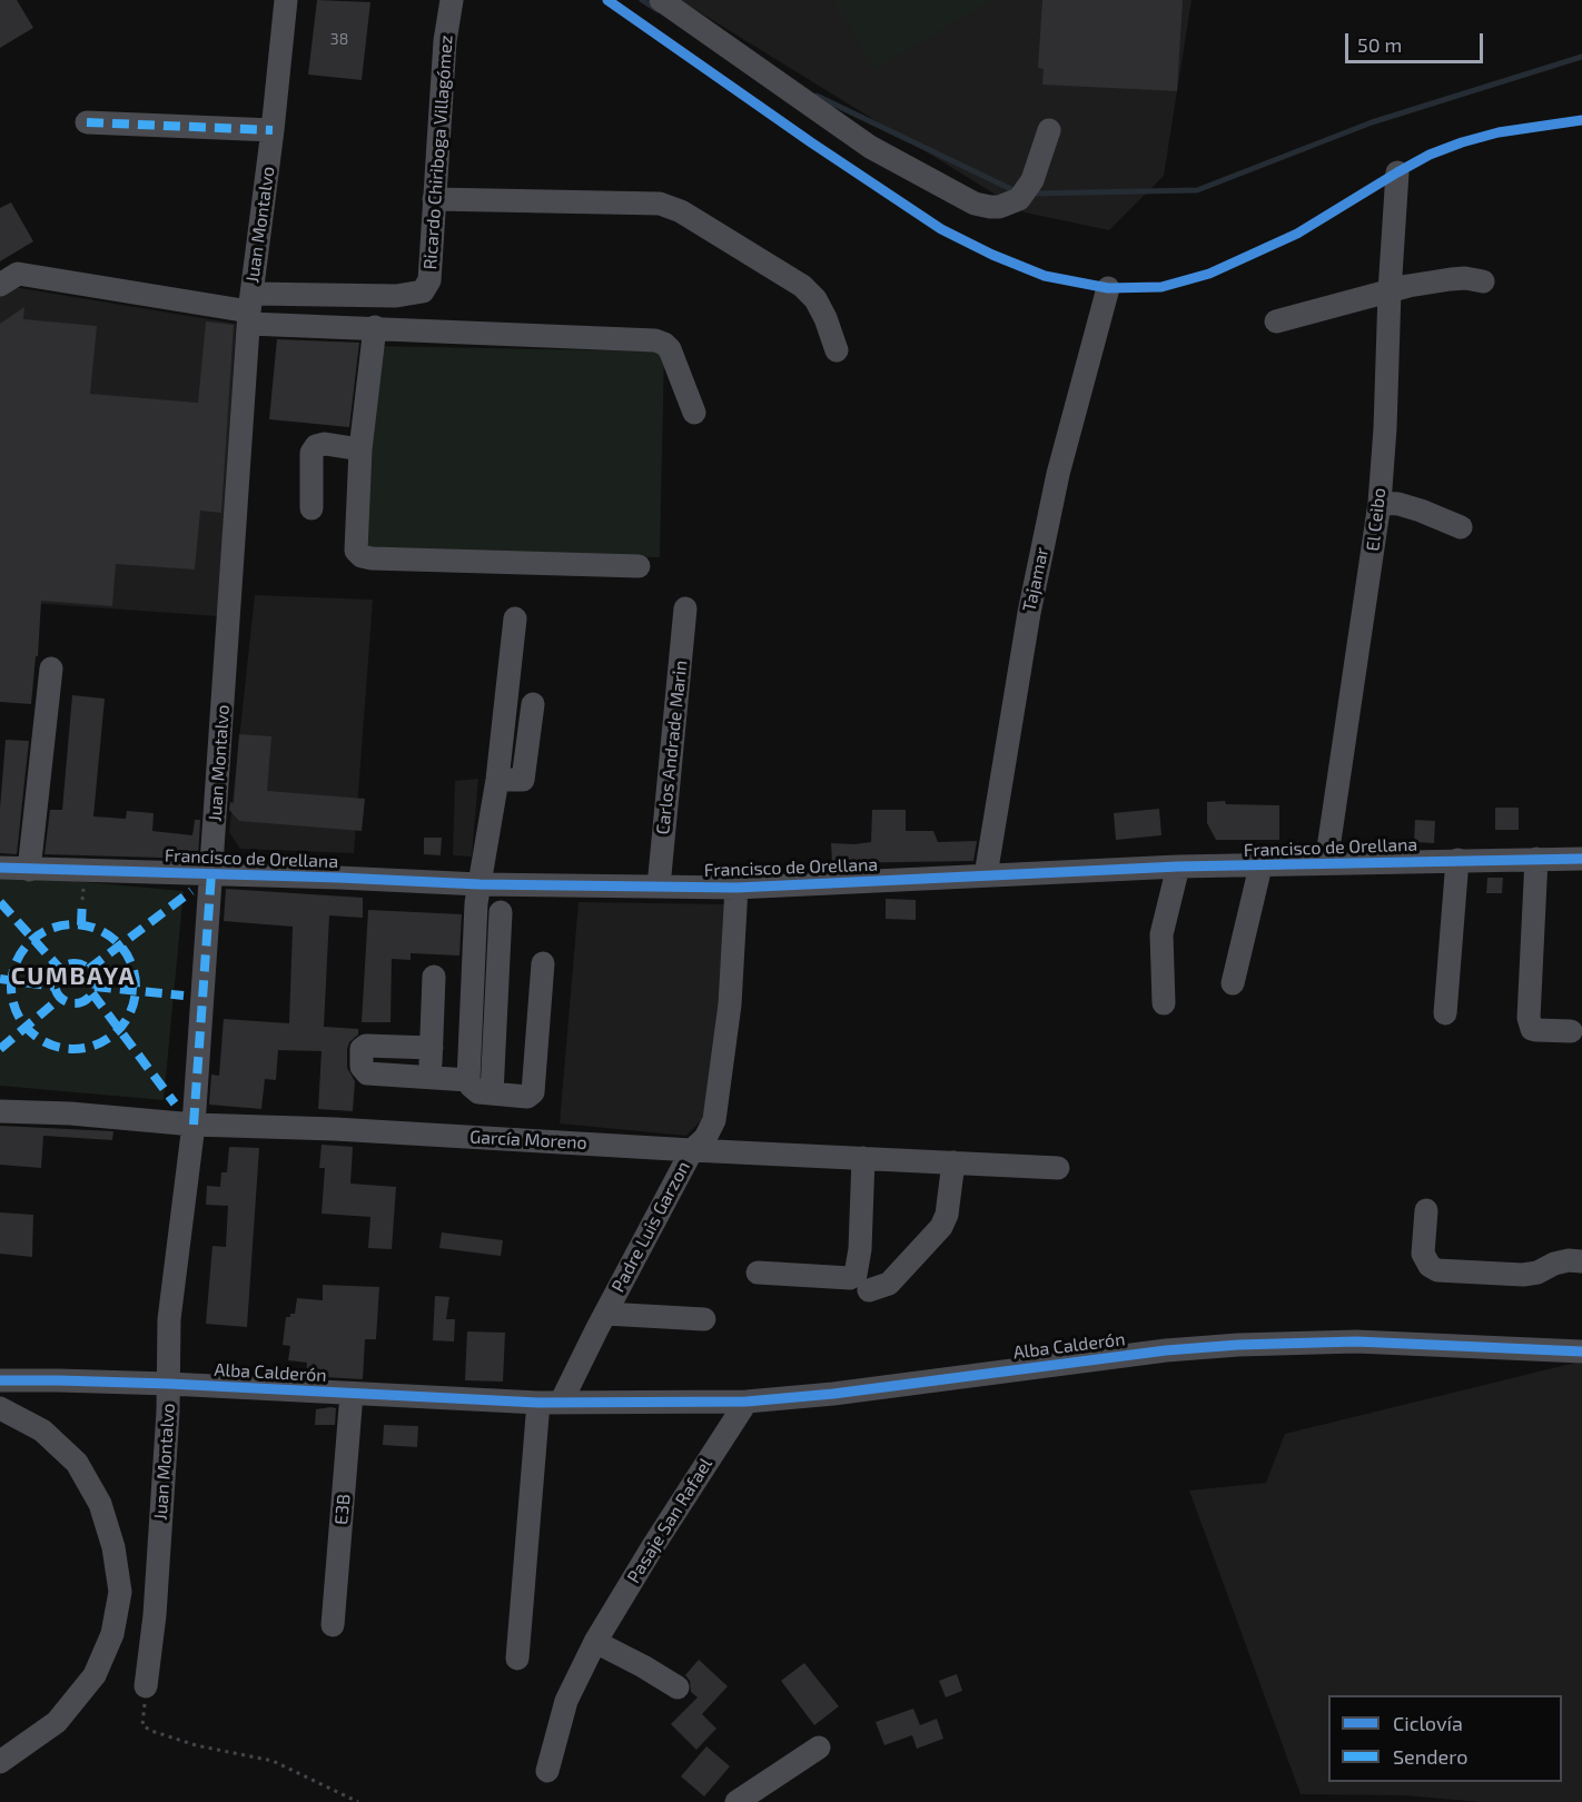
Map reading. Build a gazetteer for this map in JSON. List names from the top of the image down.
{
  "streets": {
    "street": [
      "Ricardo Chiriboga Villagómez",
      "Juan Montalvo",
      "El Ceibo",
      "Tajamar",
      "Carlos Andrade Marin",
      "Francisco de Orellana",
      "García Moreno",
      "Padre Luis Garzon",
      "Alba Calderón",
      "E3B",
      "Pasaje San Rafael"
    ]
  },
  "crossings": [
    ["Ricardo Chiriboga Villagómez", "Juan Montalvo"],
    ["Juan Montalvo", "Francisco de Orellana"],
    ["Juan Montalvo", "García Moreno"],
    ["Juan Montalvo", "Alba Calderón"],
    ["El Ceibo", "Francisco de Orellana"],
    ["Tajamar", "Francisco de Orellana"],
    ["Carlos Andrade Marin", "Francisco de Orellana"],
    ["Francisco de Orellana", "Padre Luis Garzon"],
    ["García Moreno", "Padre Luis Garzon"],
    ["Padre Luis Garzon", "Alba Calderón"],
    ["Alba Calderón", "E3B"],
    ["Alba Calderón", "Pasaje San Rafael"]
  ],
  "districts": ["CUMBAYA"],
  "house_numbers": ["38"],
  "legend": ["Ciclovía", "Sendero"],
  "scale_bar": "50 m"
}
